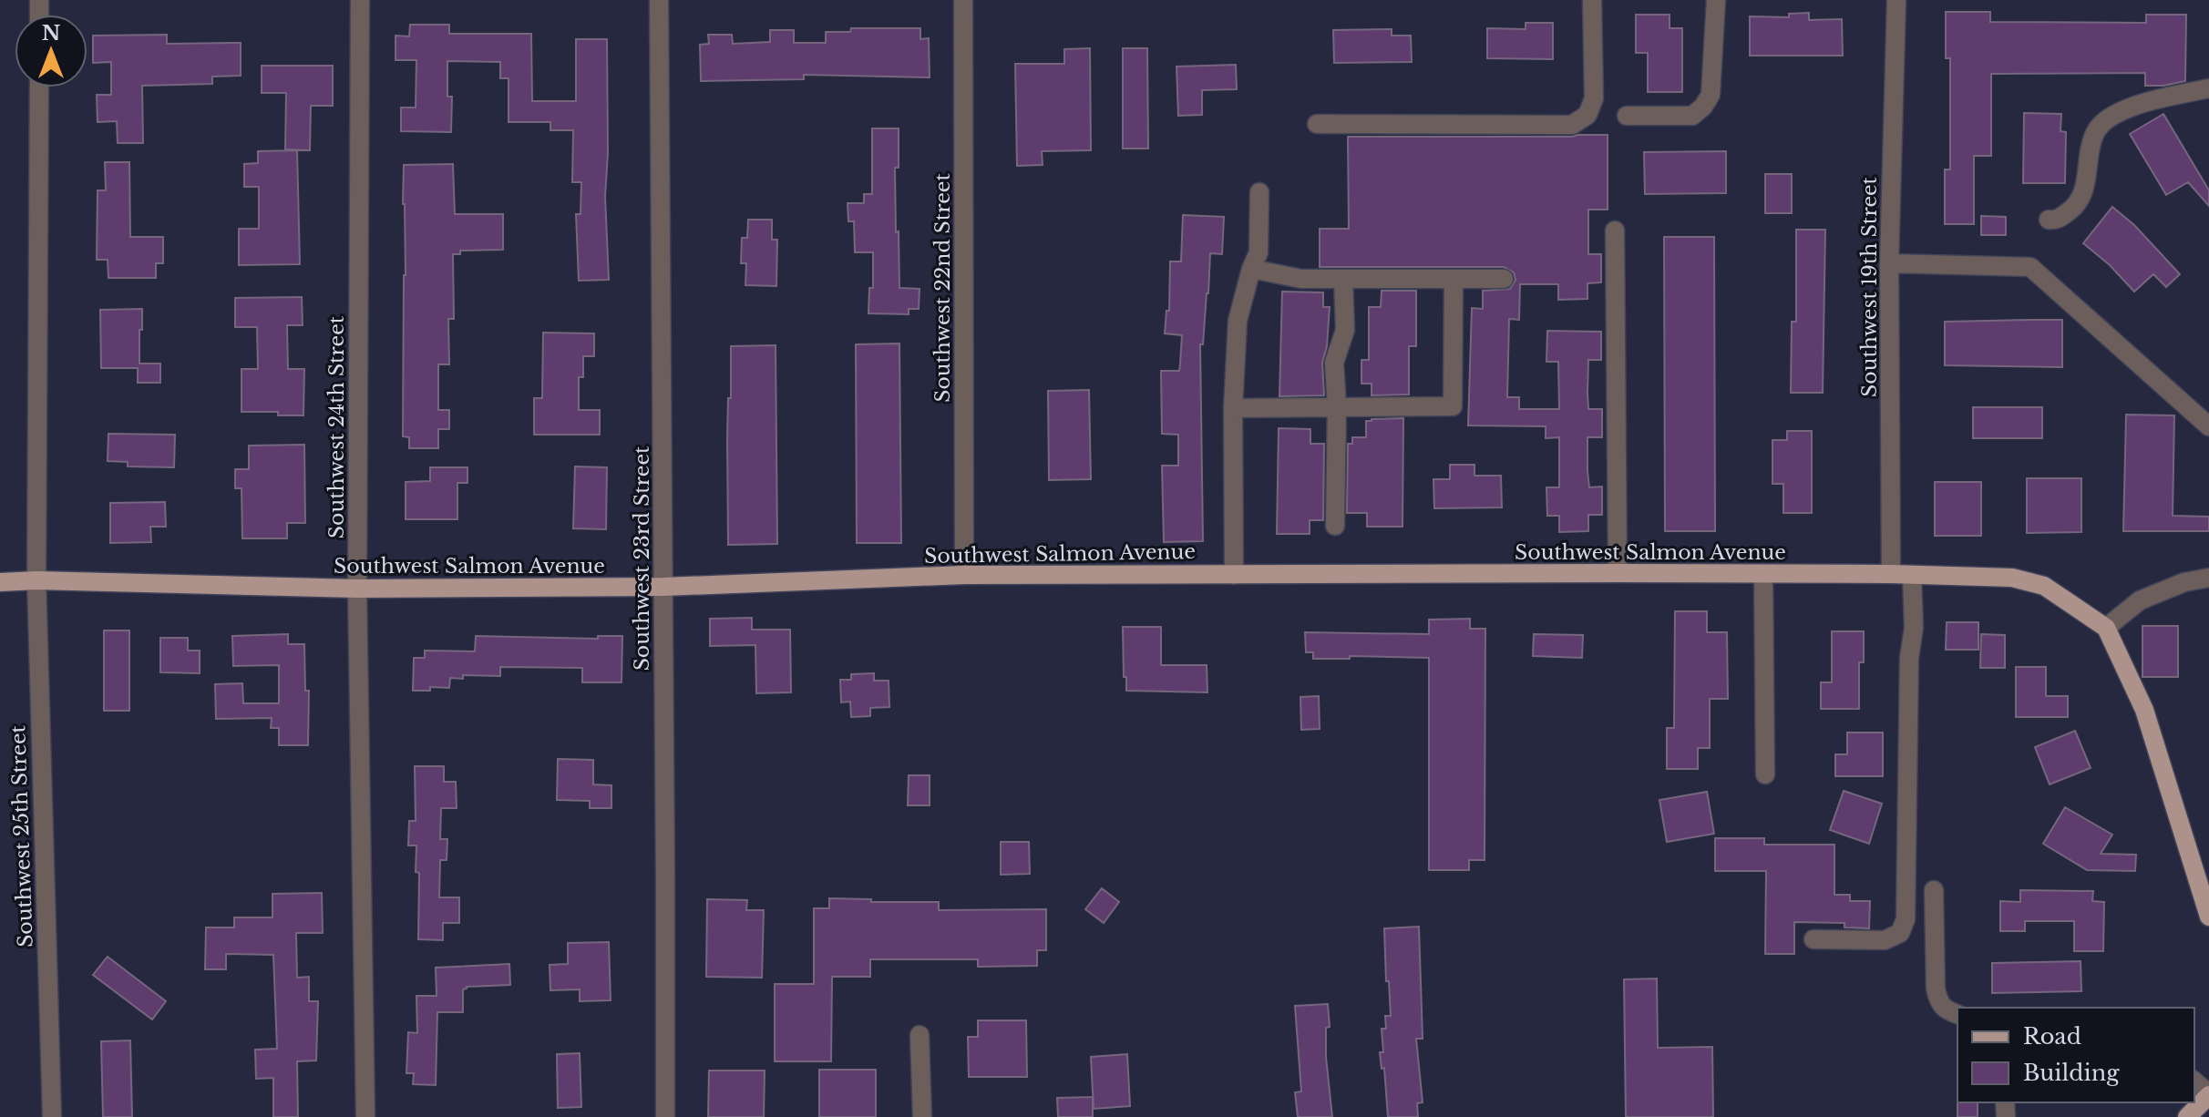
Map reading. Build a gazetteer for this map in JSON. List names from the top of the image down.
{
  "streets": {
    "main road": ["Southwest Salmon Avenue"],
    "street": [
      "Southwest 19th Street",
      "Southwest 22nd Street",
      "Southwest 24th Street",
      "Southwest 23rd Street",
      "Southwest 25th Street"
    ]
  },
  "crossings": [
    ["Southwest 19th Street", "Southwest Salmon Avenue"],
    ["Southwest 22nd Street", "Southwest Salmon Avenue"],
    ["Southwest 24th Street", "Southwest Salmon Avenue"],
    ["Southwest Salmon Avenue", "Southwest 23rd Street"],
    ["Southwest Salmon Avenue", "Southwest 25th Street"]
  ],
  "legend": ["Road", "Building"],
  "north": "top"
}
